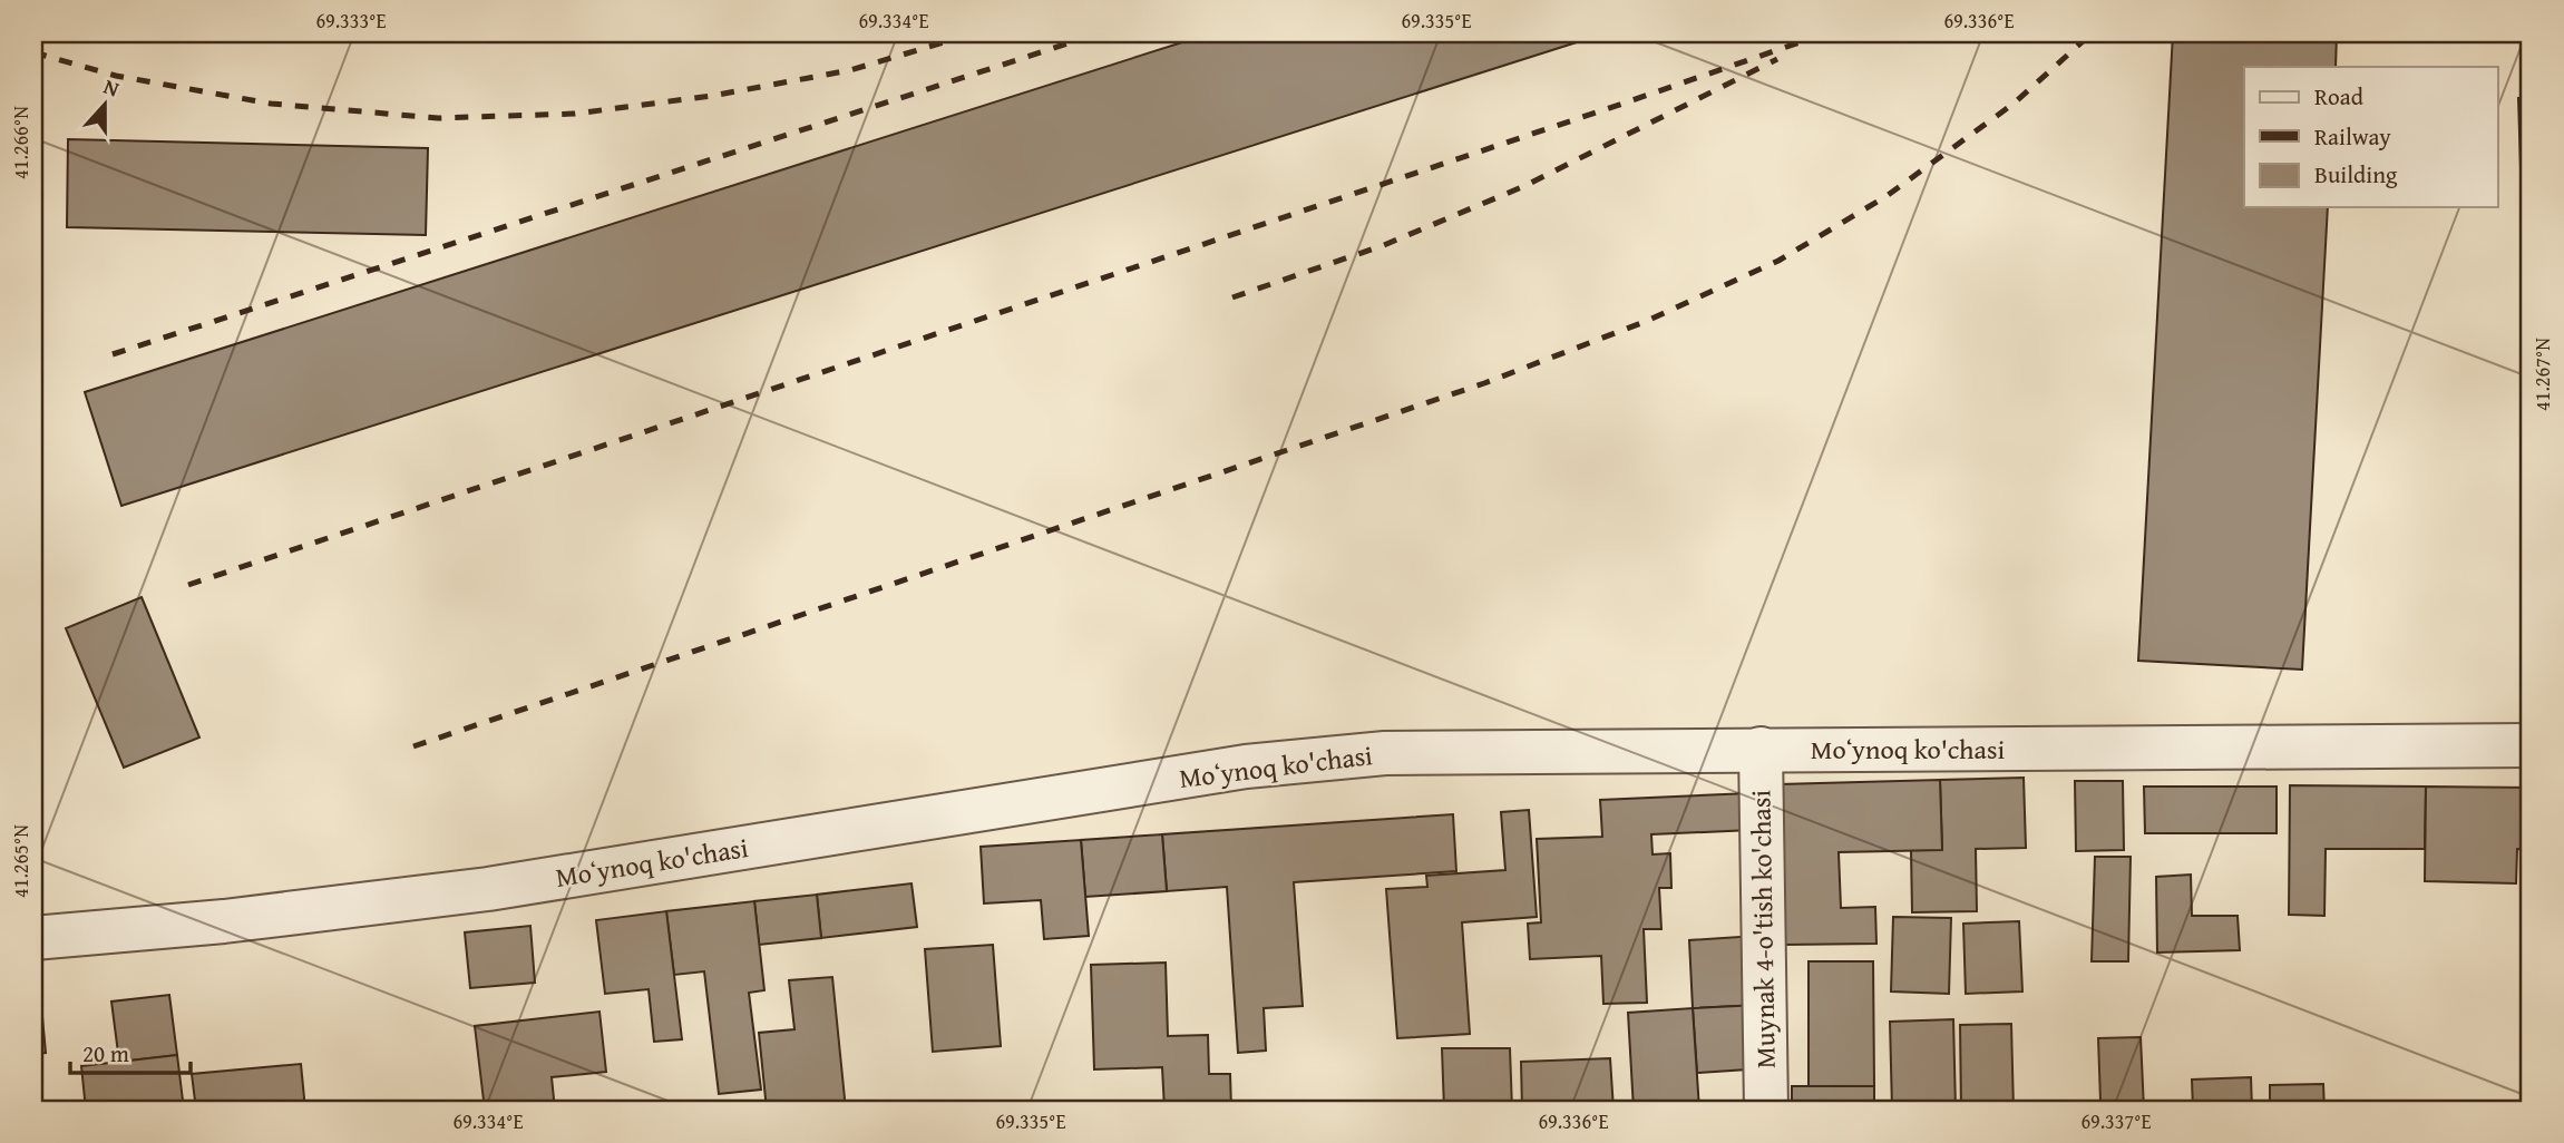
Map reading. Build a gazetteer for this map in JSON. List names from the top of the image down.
{
  "streets": {
    "street": ["Moʻynoq ko'chasi", "Muynak 4-o'tish ko'chasi"]
  },
  "crossings": [
    ["Moʻynoq ko'chasi", "Muynak 4-o'tish ko'chasi"]
  ],
  "legend": ["Road", "Railway", "Building"],
  "scale_bar": "20 m",
  "north": "top",
  "coordinates": [
    "69.333°E",
    "69.334°E",
    "69.335°E",
    "69.336°E",
    "41.266°N",
    "41.267°N",
    "41.265°N",
    "69.337°E"
  ]
}
